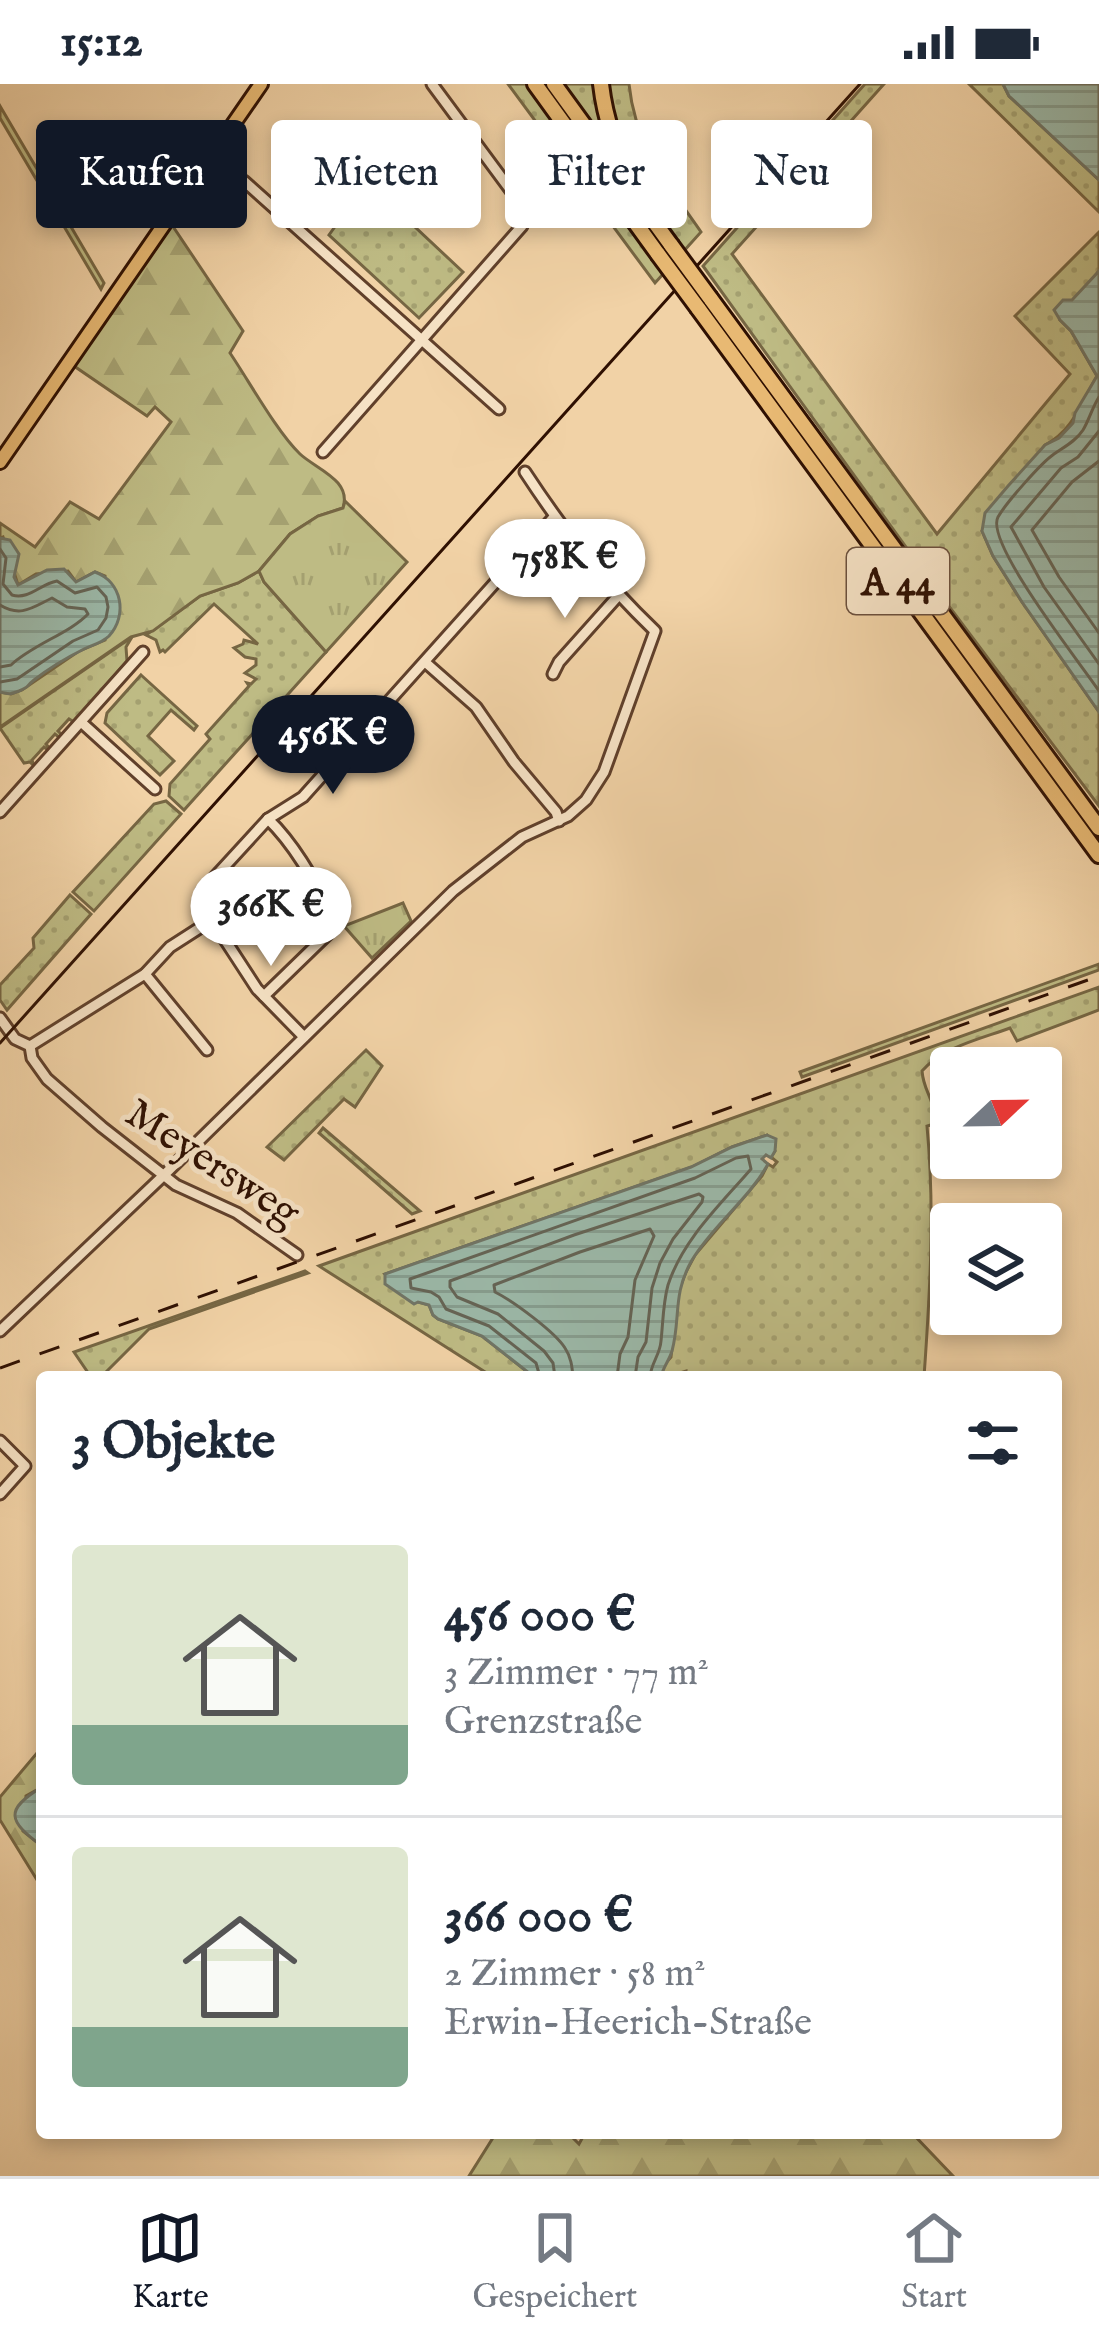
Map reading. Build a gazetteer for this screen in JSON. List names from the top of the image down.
{
  "streets": {
    "highway": ["A 44"],
    "street": ["Meyersweg"]
  },
  "north": "right",
  "page": {
    "status": "15:12",
    "chip": [
      "Kaufen",
      "Mieten",
      "Filter",
      "Neu"
    ],
    "price": ["758K €", "456K €", "366K €"],
    "heading": "3 Objekte",
    "list": [
      {
        "name": "456 000 €",
        "note": "3 Zimmer · 77 m² · Grenzstraße"
      },
      {
        "name": "366 000 €",
        "note": "2 Zimmer · 58 m² · Erwin-Heerich-Straße"
      }
    ],
    "tabs": ["Karte", "Gespeichert", "Start"]
  }
}
